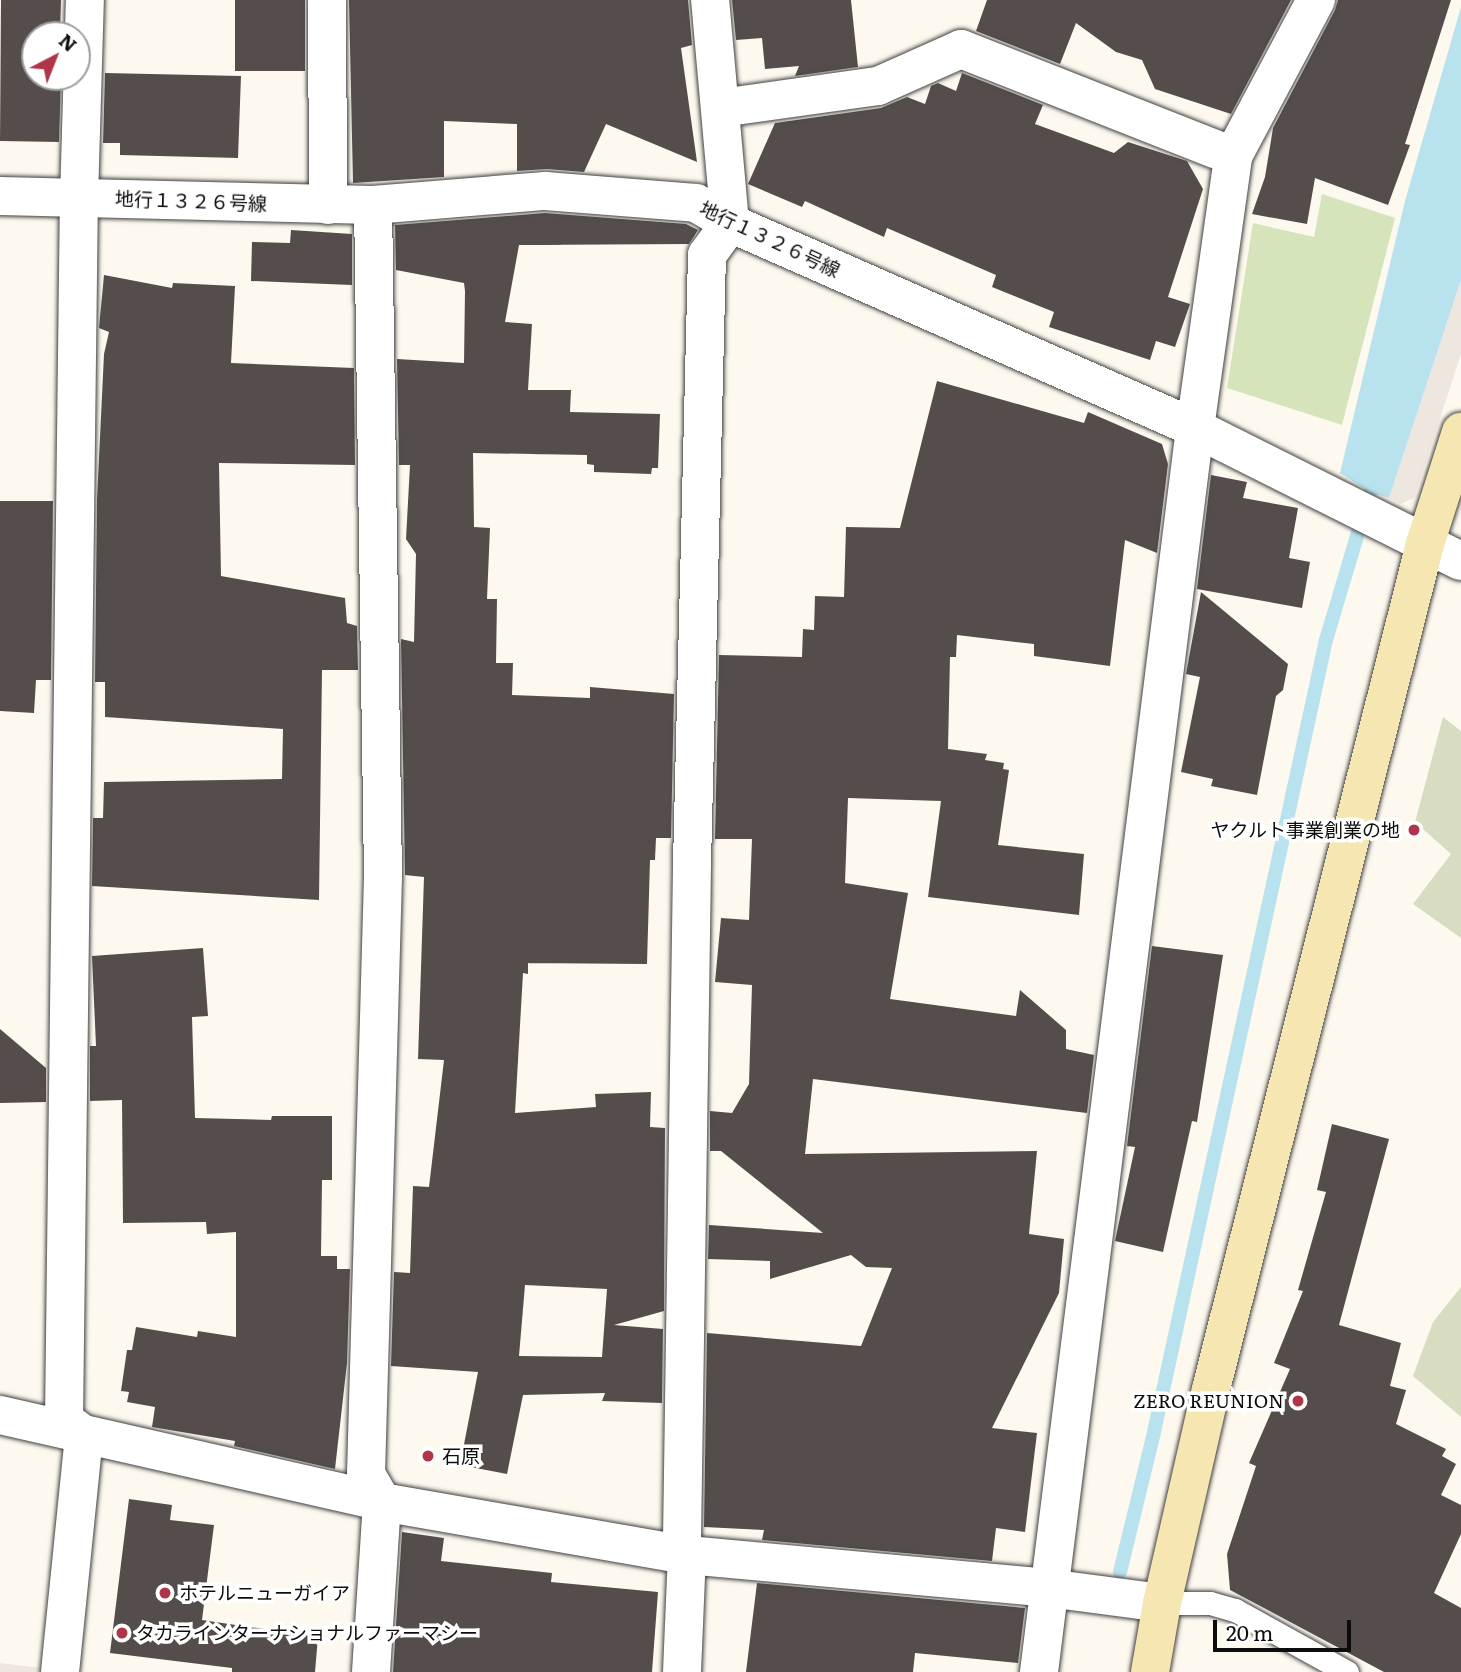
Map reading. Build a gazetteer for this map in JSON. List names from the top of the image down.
{
  "streets": {
    "street": ["地行１３２６号線"]
  },
  "places": [
    "ヤクルト事業創業の地",
    "ZERO REUNION",
    "石原",
    "ホテルニューガイア",
    "タカラインターナショナルファーマシー"
  ],
  "scale_bar": "20 m",
  "north": "top right"
}
